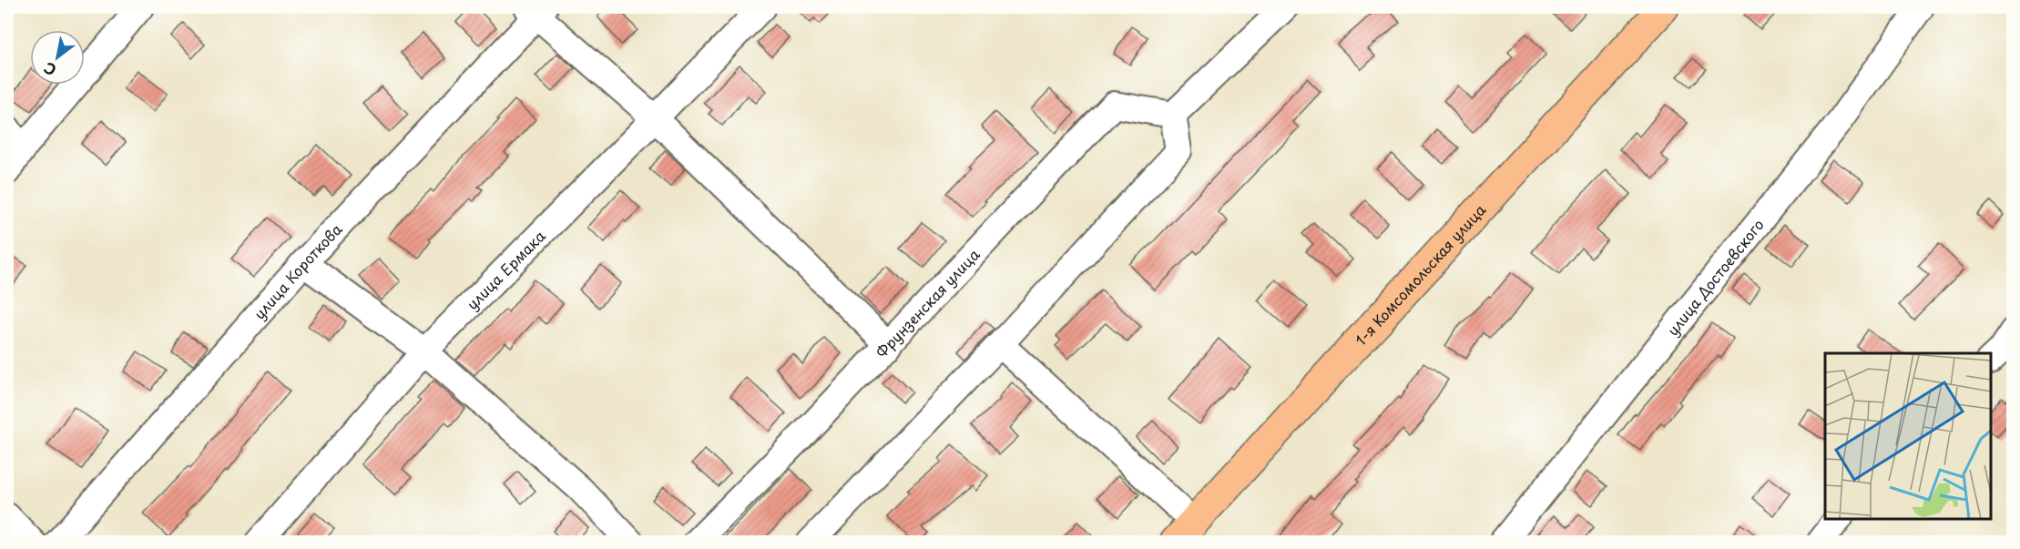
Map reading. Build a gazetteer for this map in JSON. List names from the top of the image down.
{
  "streets": {
    "main road": ["1-я Комсомольская улица"],
    "street": [
      "улица Ермака",
      "улица Короткова",
      "улица Достоевского",
      "Фрунзенская улица"
    ]
  },
  "north": "bottom left"
}
